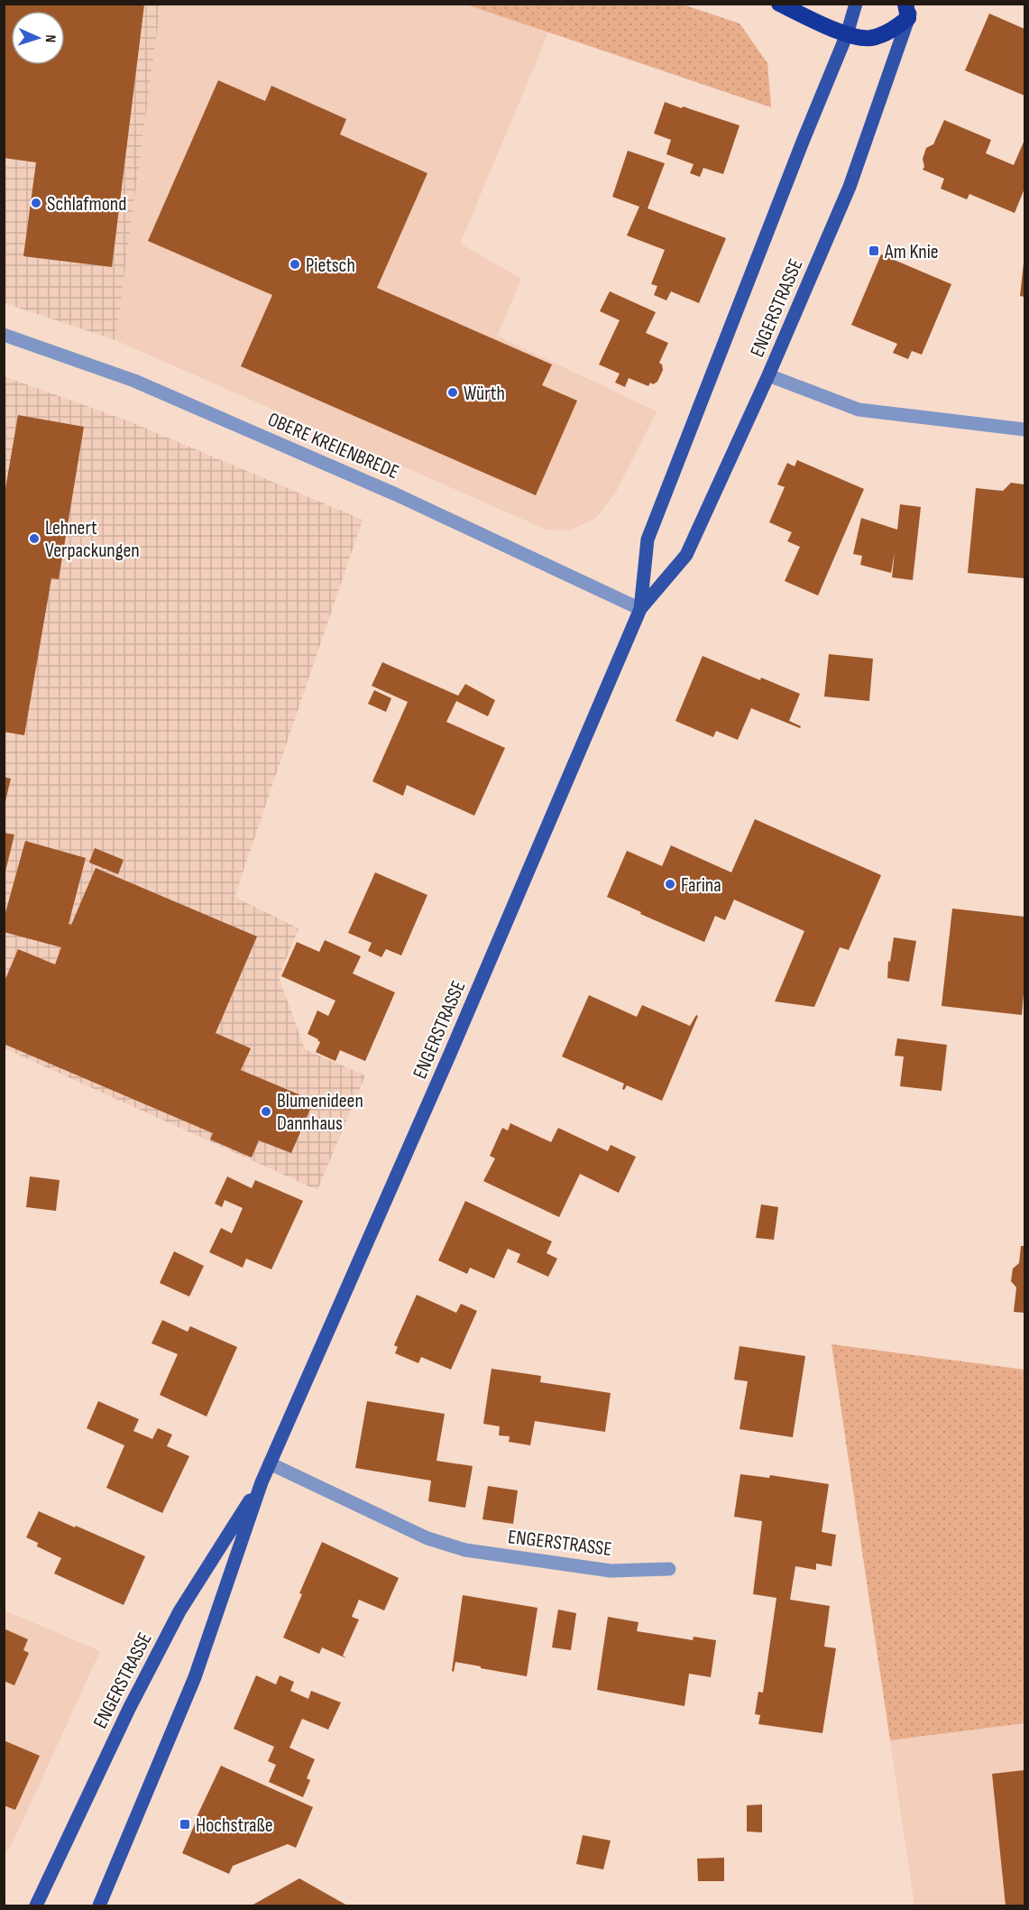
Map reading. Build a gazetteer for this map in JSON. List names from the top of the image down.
{
  "streets": {
    "main road": ["ENGERSTRASSE"],
    "street": ["OBERE KREIENBREDE"]
  },
  "crossings": [
    ["ENGERSTRASSE", "OBERE KREIENBREDE"]
  ],
  "places": {
    "other": [
      "Schlafmond",
      "Pietsch",
      "Würth",
      "Lehnert Verpackungen",
      "Farina",
      "Blumenideen Dannhaus"
    ],
    "transit": ["Am Knie", "Hochstraße"]
  },
  "north": "right"
}
